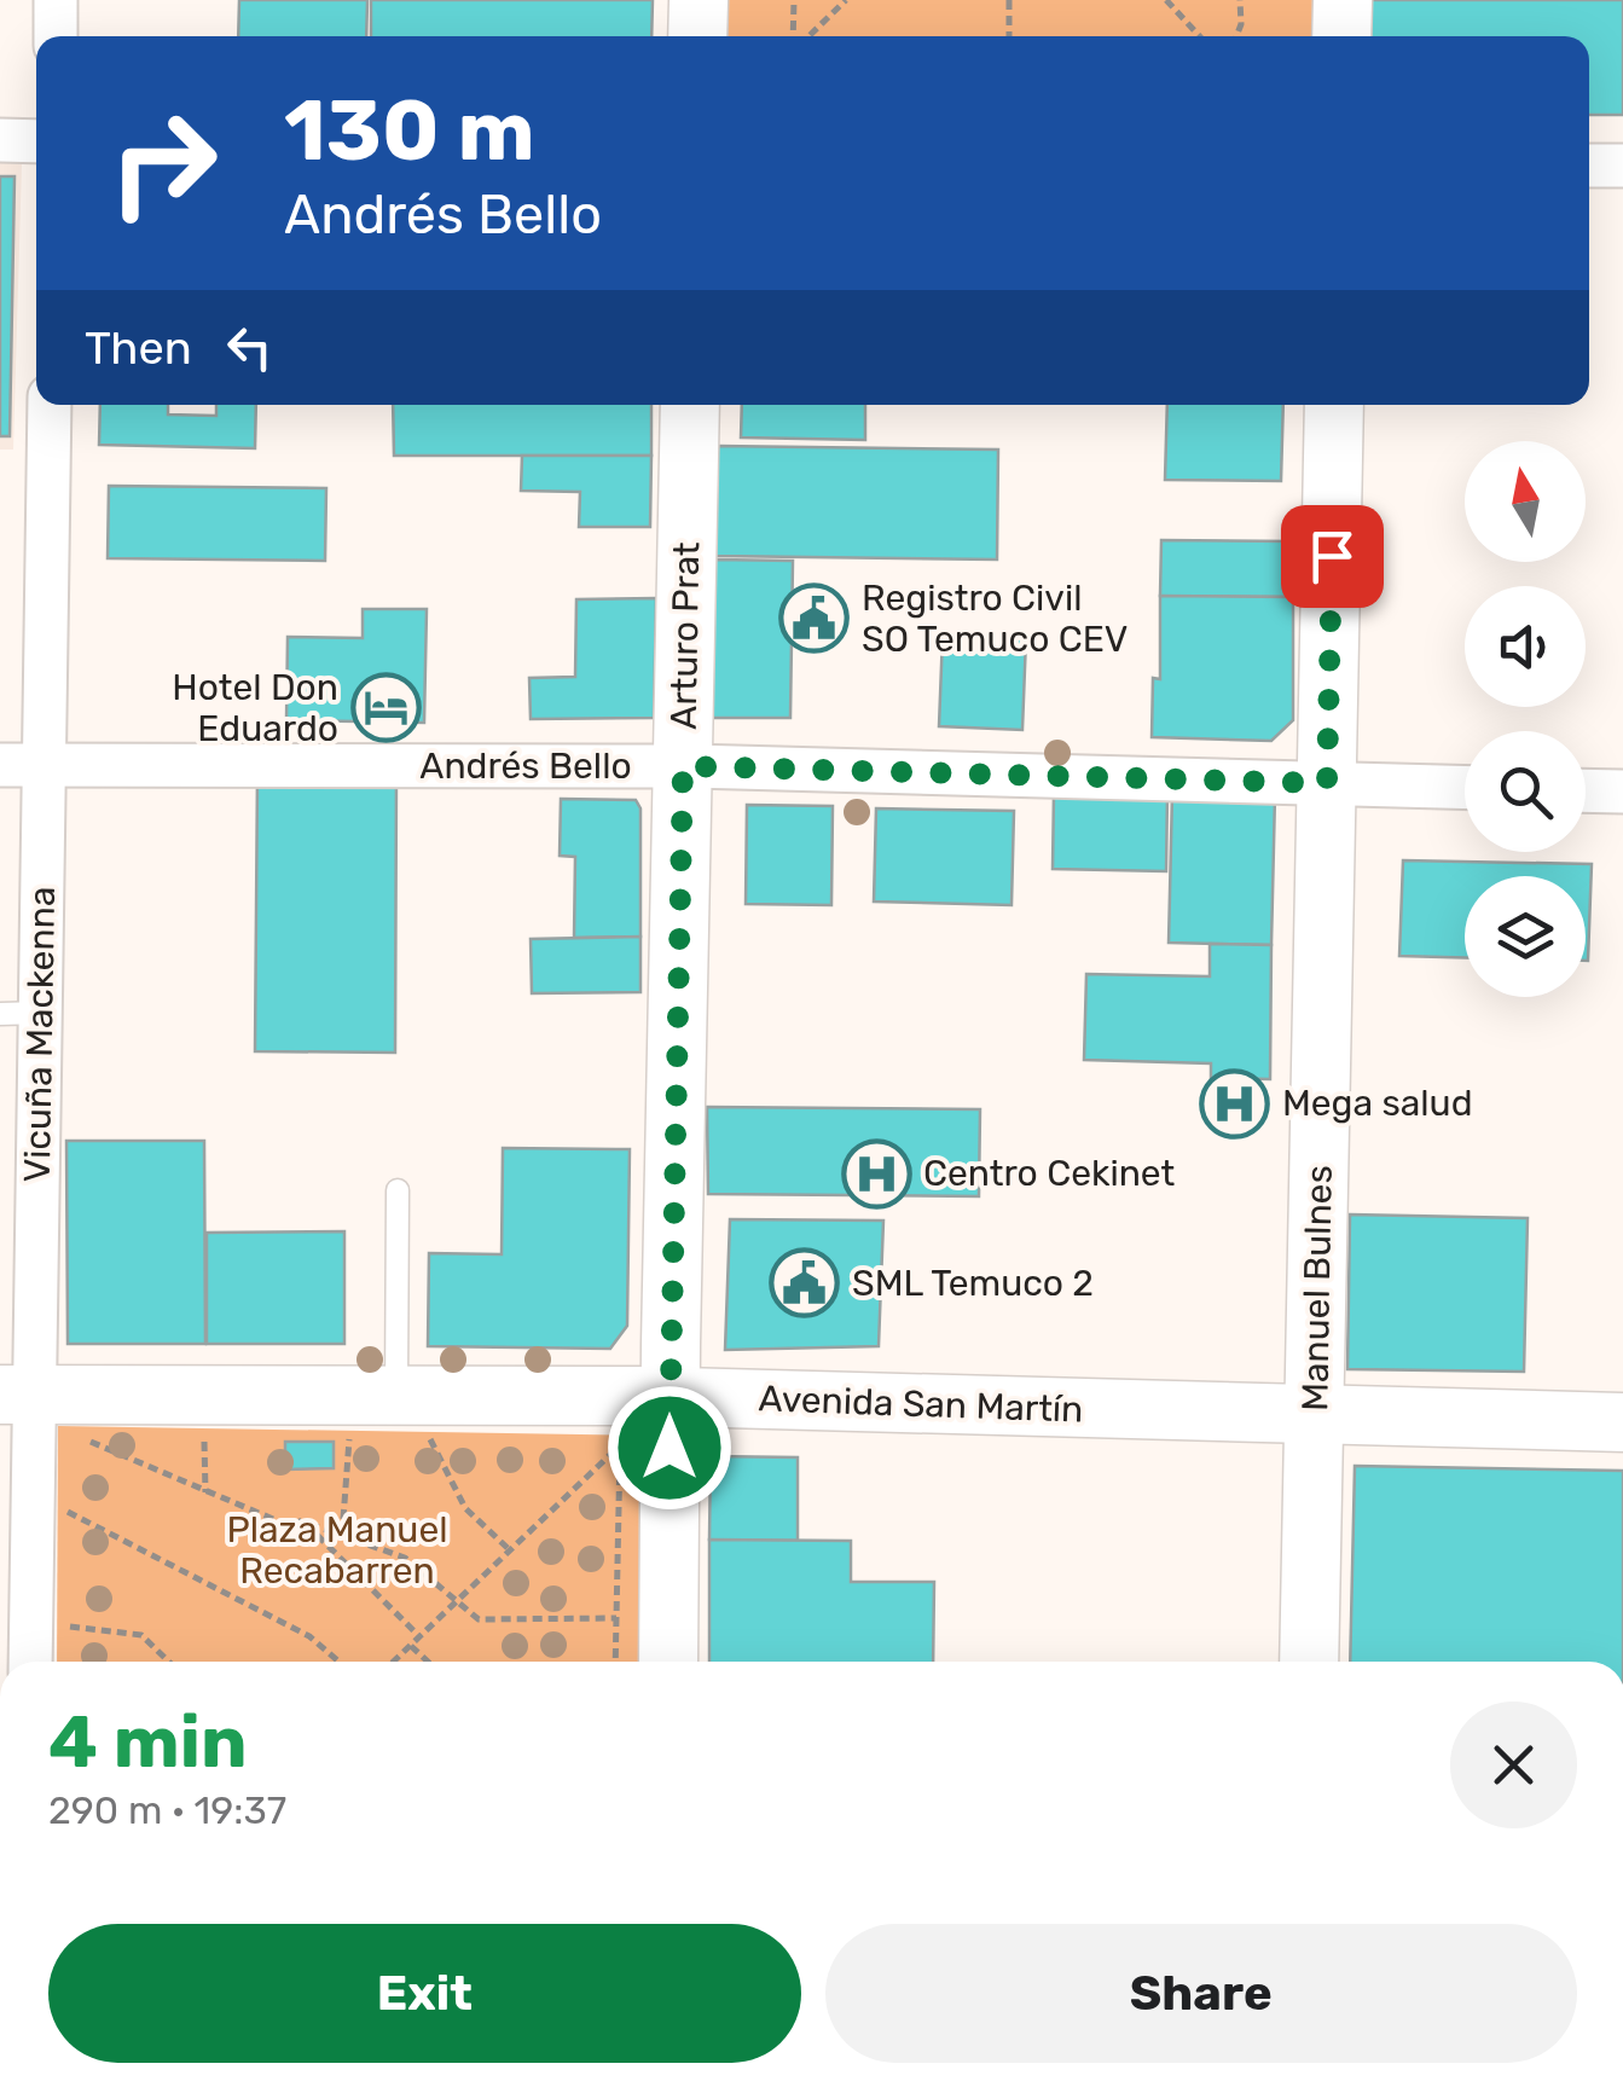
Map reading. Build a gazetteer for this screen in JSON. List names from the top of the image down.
{
  "streets": {
    "street": [
      "Arturo Prat",
      "Andrés Bello",
      "Vicuña Mackenna",
      "Manuel Bulnes",
      "Avenida San Martín"
    ]
  },
  "crossings": [
    ["Arturo Prat", "Andrés Bello"],
    ["Arturo Prat", "Avenida San Martín"],
    ["Andrés Bello", "Vicuña Mackenna"],
    ["Andrés Bello", "Manuel Bulnes"],
    ["Vicuña Mackenna", "Avenida San Martín"],
    ["Manuel Bulnes", "Avenida San Martín"]
  ],
  "parks": ["Plaza Manuel Recabarren"],
  "places": {
    "public building": ["Registro Civil SO Temuco CEV", "SML Temuco 2"],
    "hotel": ["Hotel Don Eduardo"],
    "hospital": ["Mega salud", "Centro Cekinet"]
  },
  "north": "top",
  "page": {
    "turn": ["130 m", "Andrés Bello"],
    "then": "Then",
    "heading": ["4 min", "290 m · 19:37"],
    "buttons": ["Exit", "Share"]
  }
}
